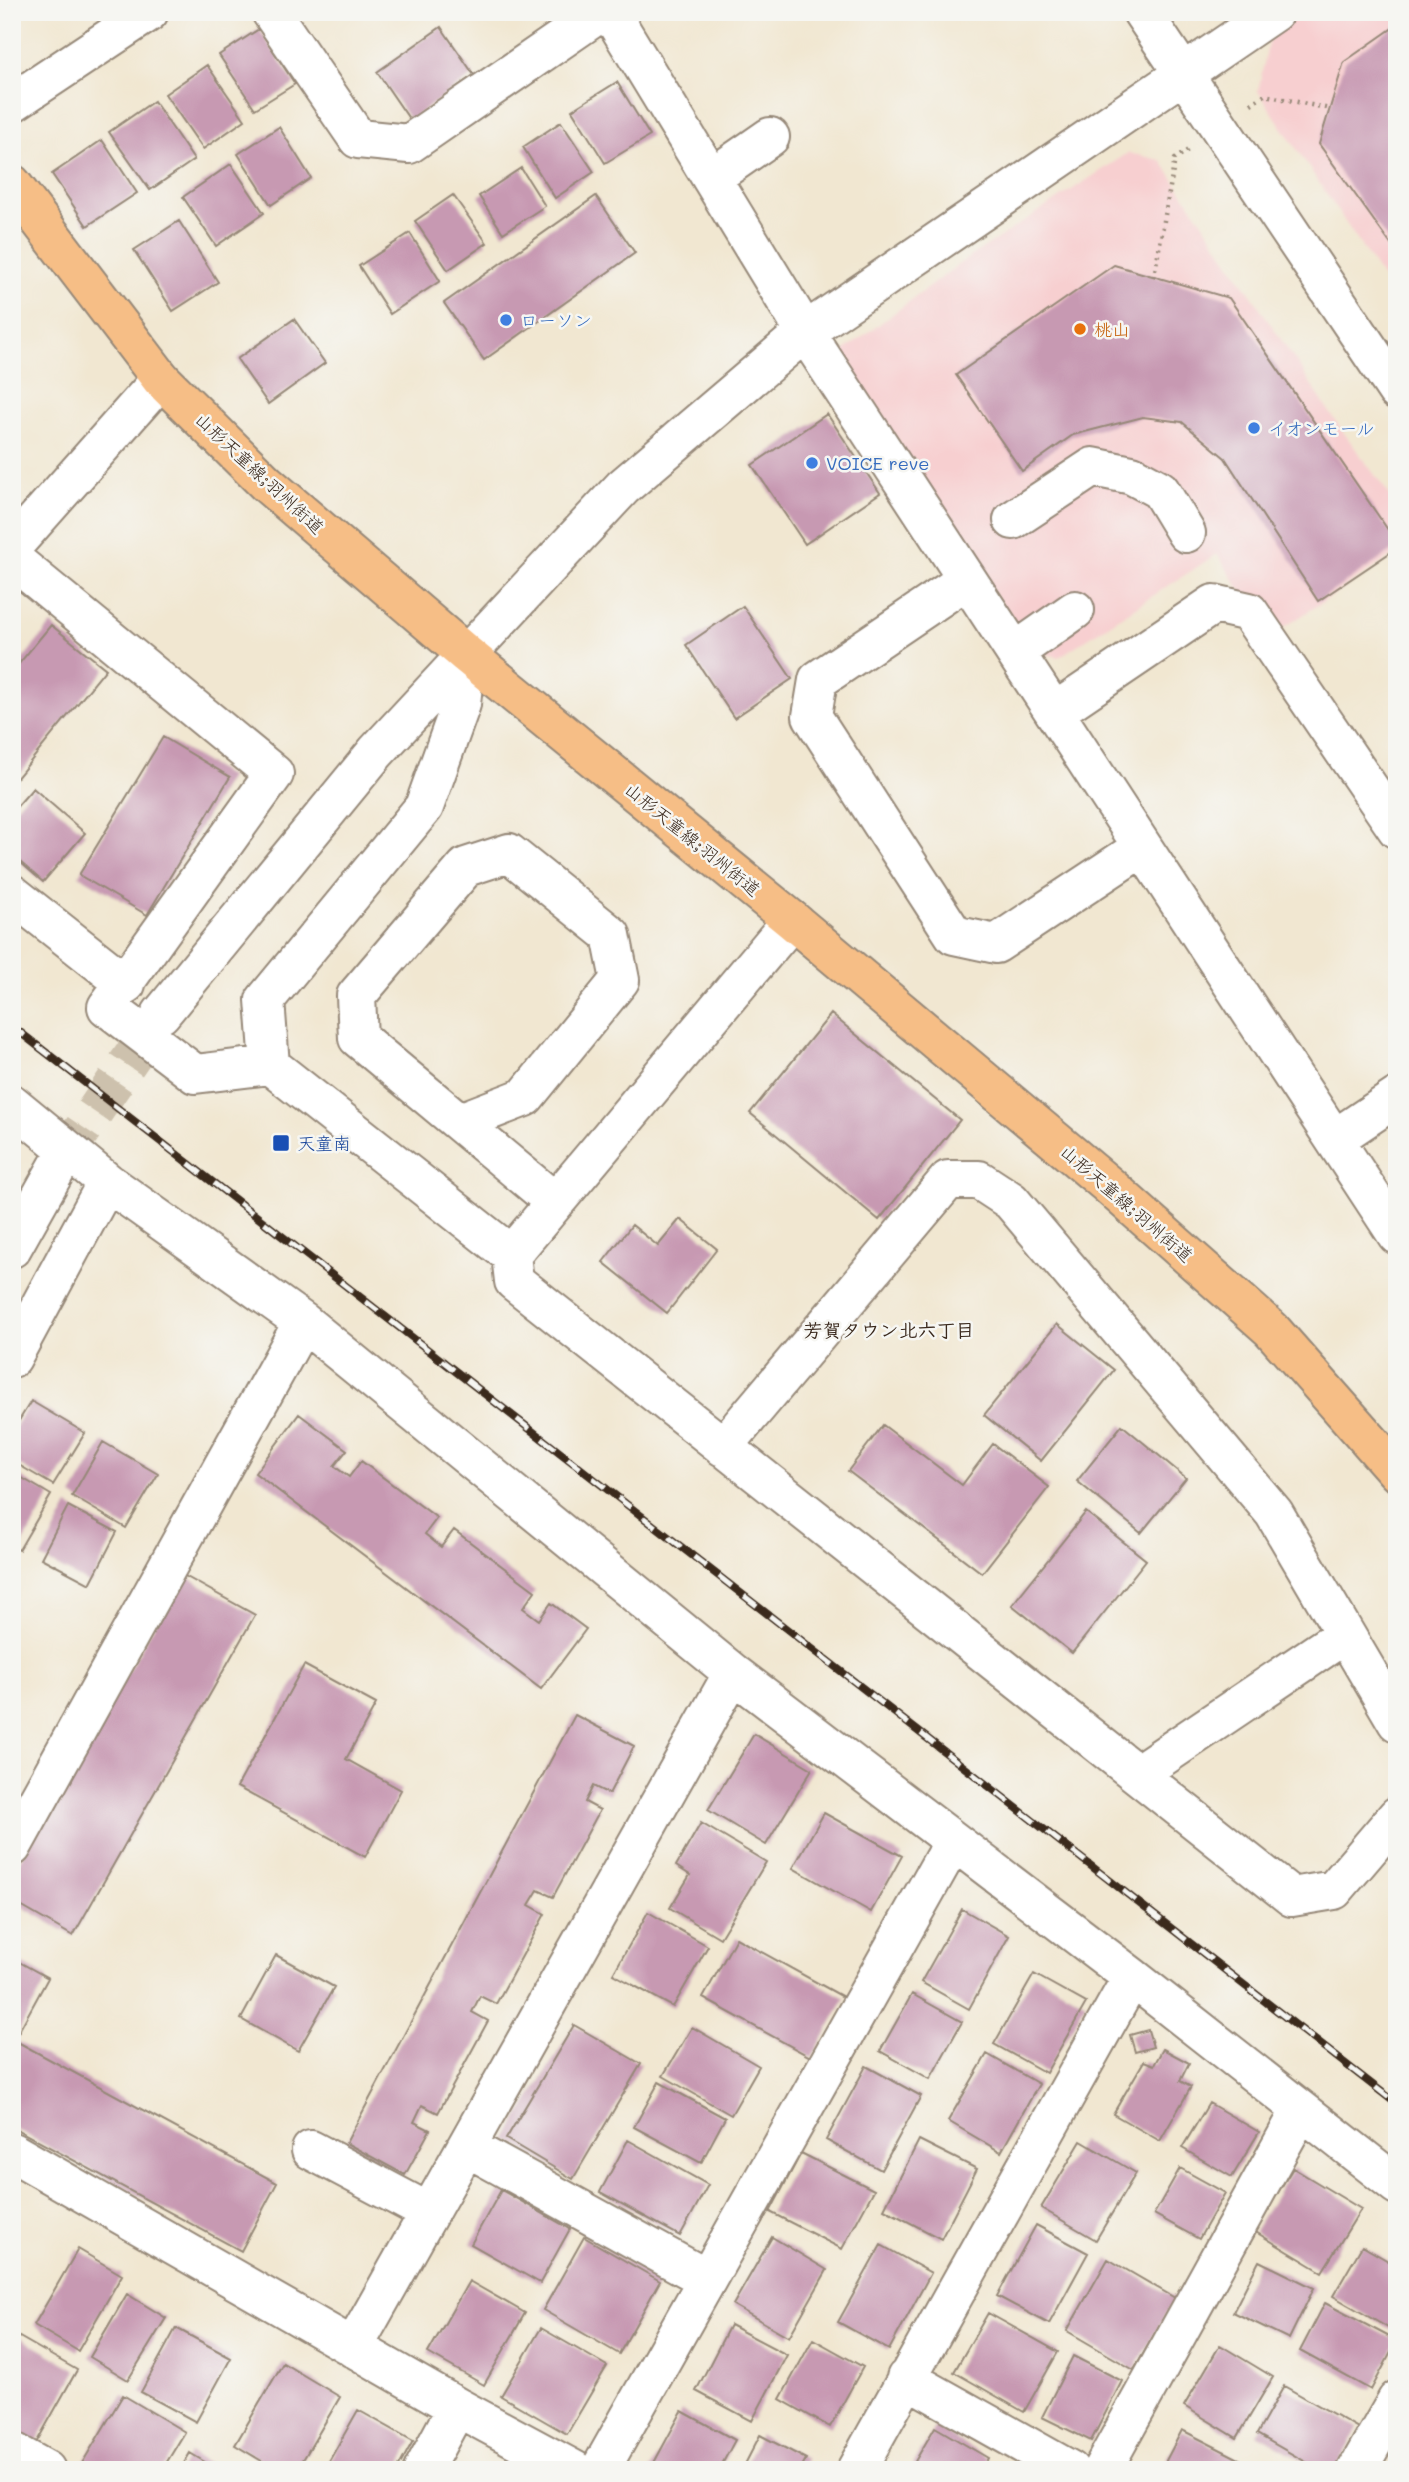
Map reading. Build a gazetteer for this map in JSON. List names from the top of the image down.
{
  "streets": {
    "main road": ["山形天童線;羽州街道"]
  },
  "districts": ["芳賀タウン北六丁目"],
  "places": {
    "other": [
      "ローソン",
      "桃山",
      "イオンモール",
      "VOICE reve"
    ],
    "transit": ["天童南"]
  }
}
